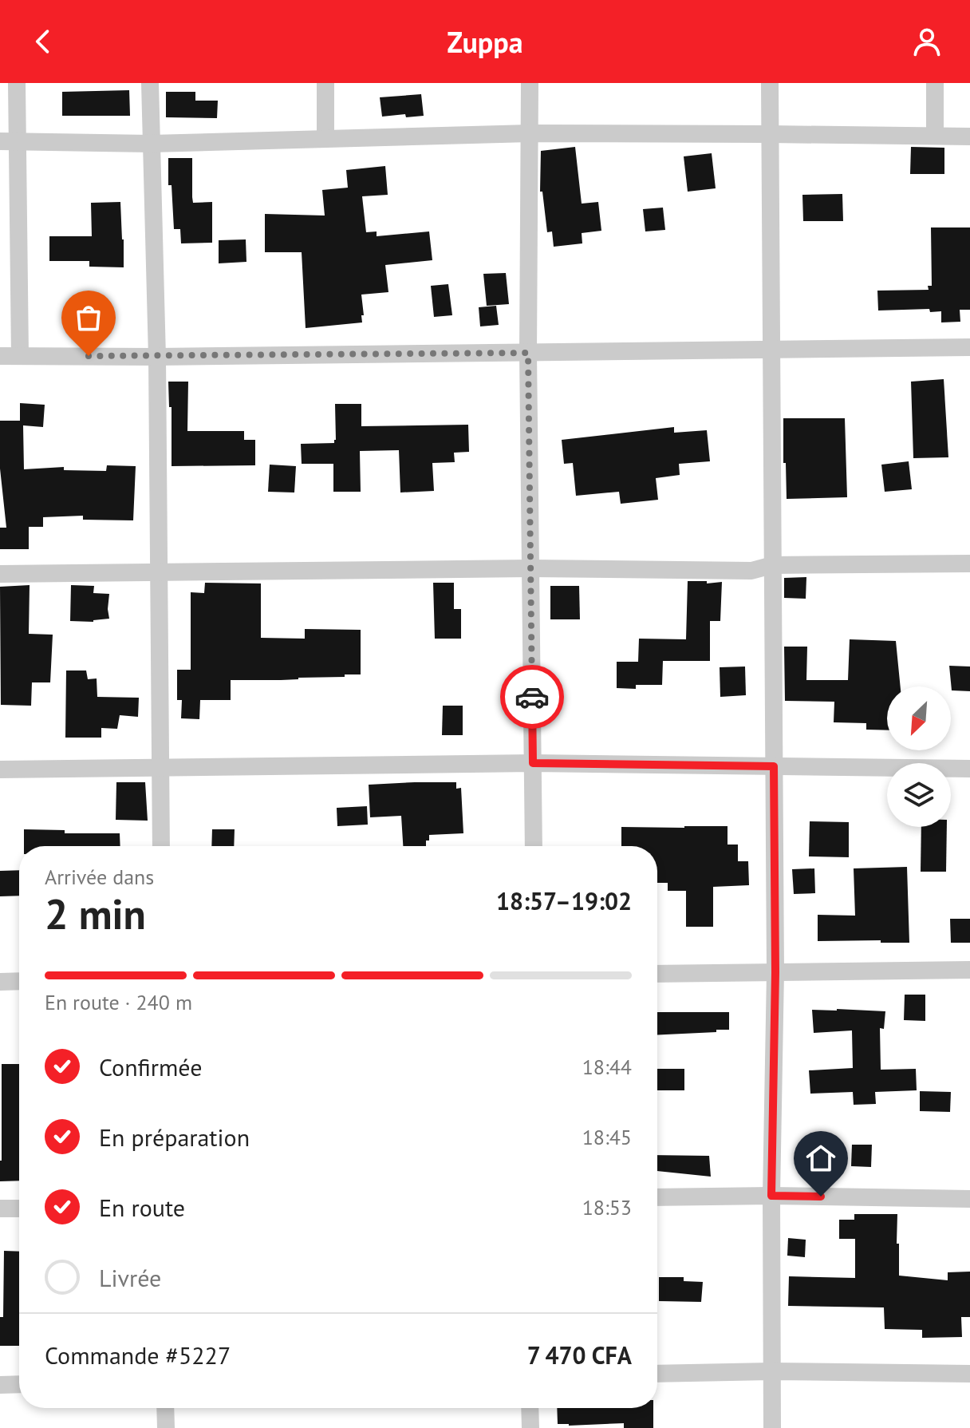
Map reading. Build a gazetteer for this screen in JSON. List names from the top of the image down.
{
  "north": "bottom left",
  "page": {
    "header": "Zuppa",
    "heading": ["2 min", "Arrivée dans", "18:57–19:02"],
    "panel": ["Commande #5227", "7 470 CFA"],
    "bar": "En route · 240 m",
    "list": [
      ["Confirmée", "18:44"],
      ["En préparation", "18:45"],
      ["En route", "18:53"],
      "Livrée"
    ]
  }
}
